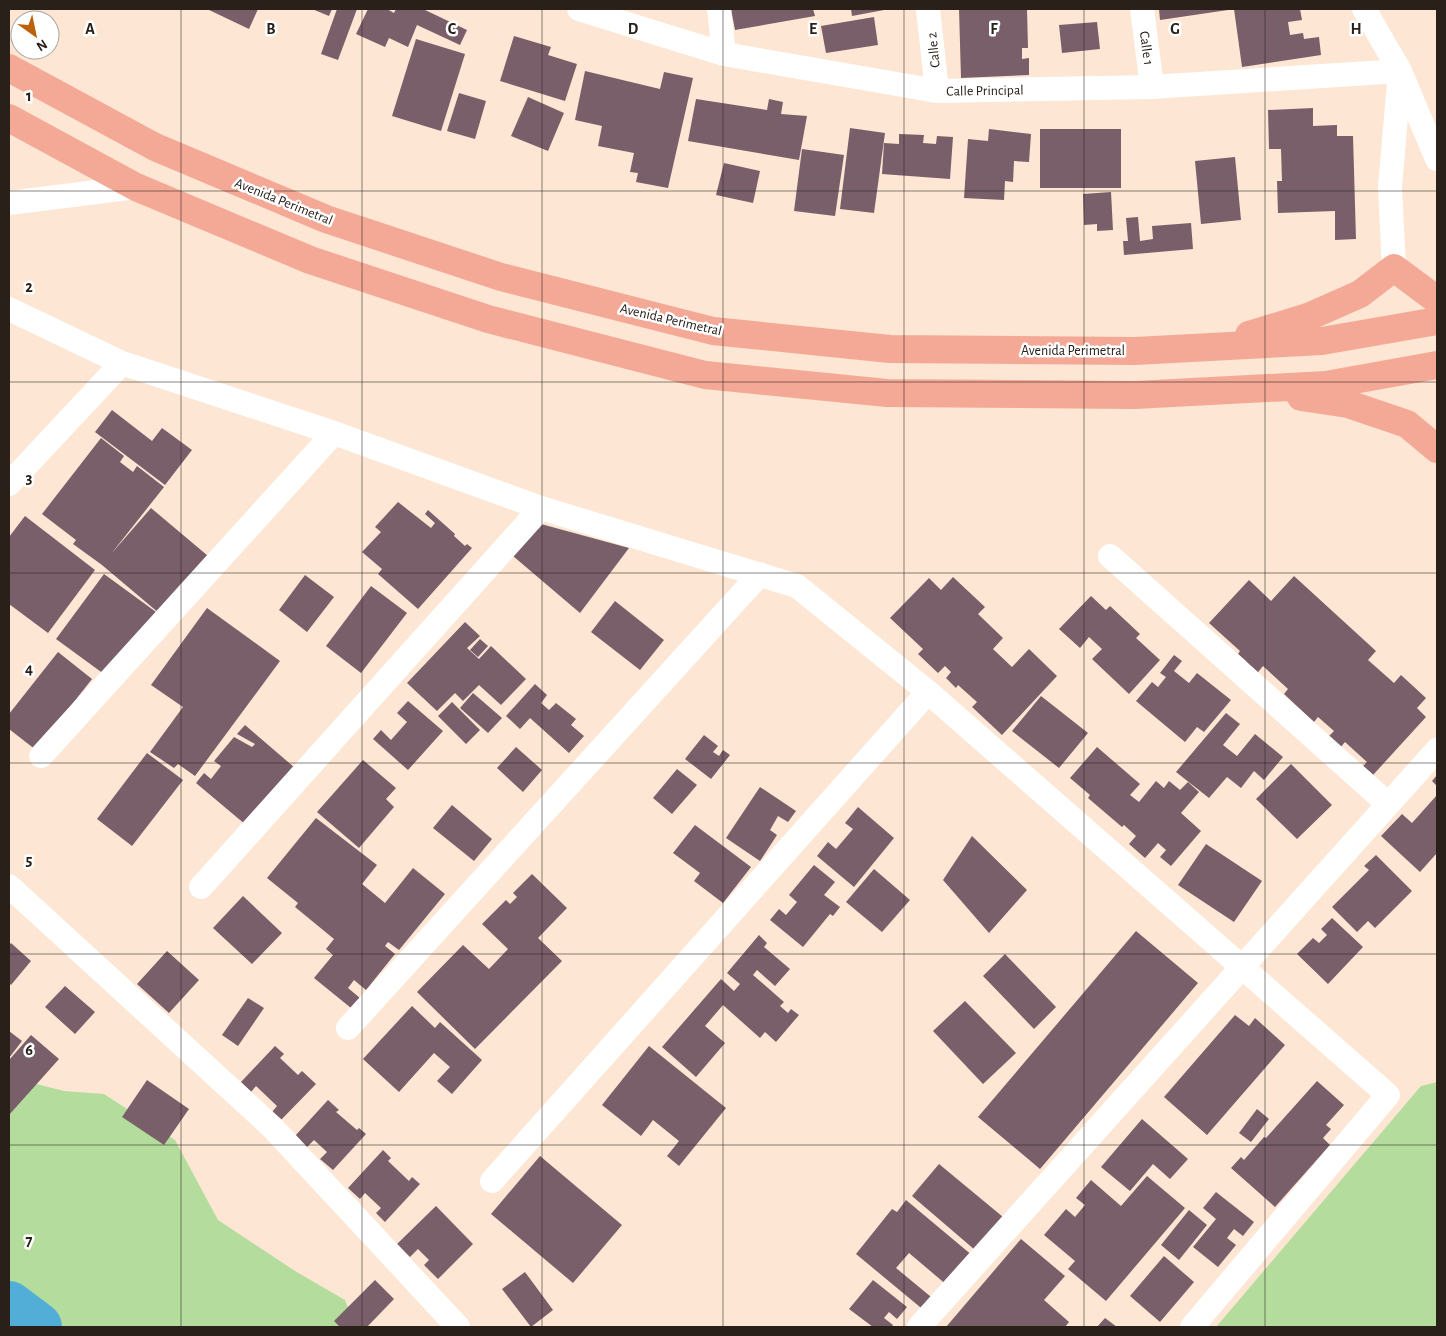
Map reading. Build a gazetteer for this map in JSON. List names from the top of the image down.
{
  "streets": {
    "main road": ["Avenida Perimetral"],
    "street": ["Calle 1", "Calle 2", "Calle Principal"]
  },
  "crossings": [
    ["Calle 1", "Calle Principal"],
    ["Calle 2", "Calle Principal"]
  ],
  "north": "bottom right",
  "grid": {
    "columns": [
      "A",
      "B",
      "C",
      "D",
      "E",
      "F",
      "G",
      "H"
    ],
    "rows": [
      "1",
      "2",
      "3",
      "4",
      "5",
      "6",
      "7"
    ]
  }
}
